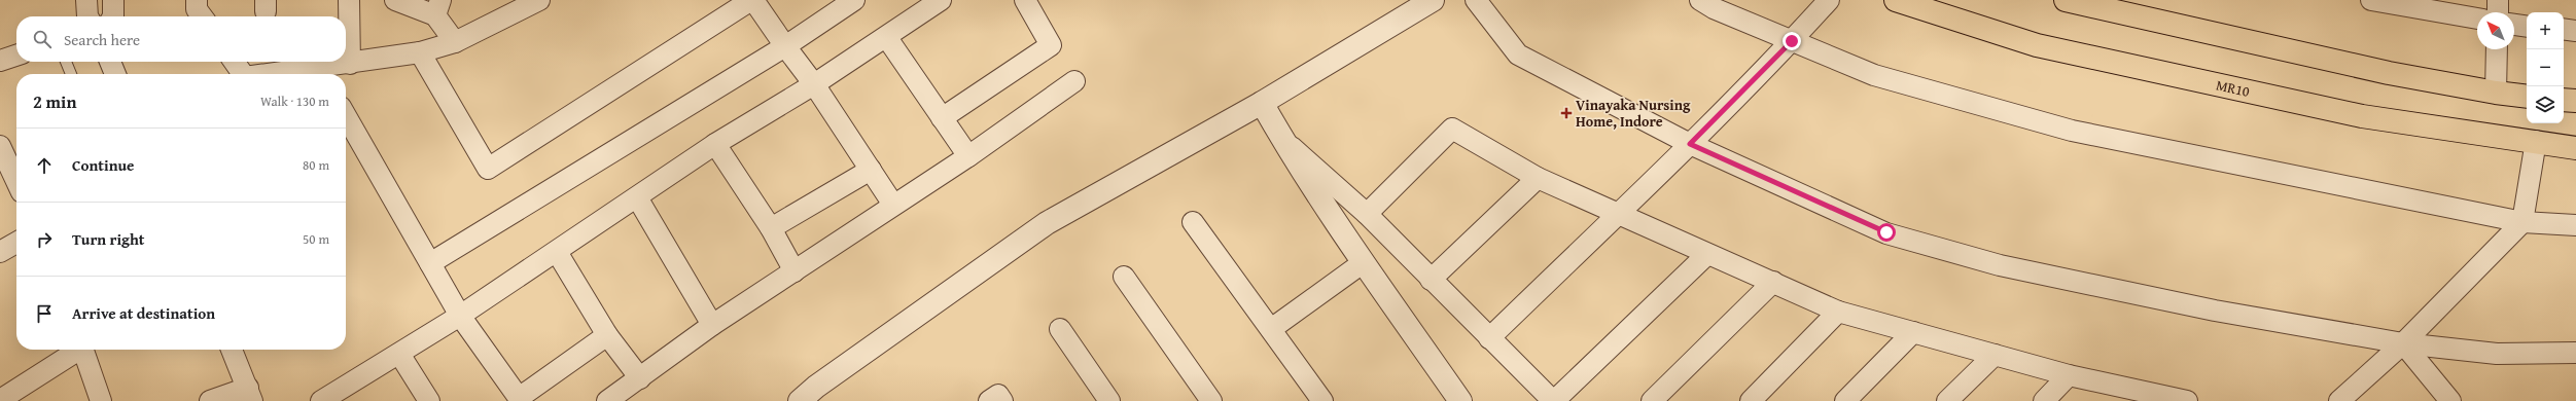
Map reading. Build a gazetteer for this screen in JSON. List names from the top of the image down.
{
  "streets": {
    "main road": ["MR10"]
  },
  "places": {
    "health": ["Vinayaka Nursing Home, Indore"]
  },
  "north": "top left",
  "page": {
    "map_buttons": ["+", "−"],
    "search": "Search here",
    "heading": ["2 min", "Walk · 130 m"],
    "list": [
      ["Continue", "80 m"],
      ["Turn right", "50 m"],
      "Arrive at destination"
    ]
  }
}
